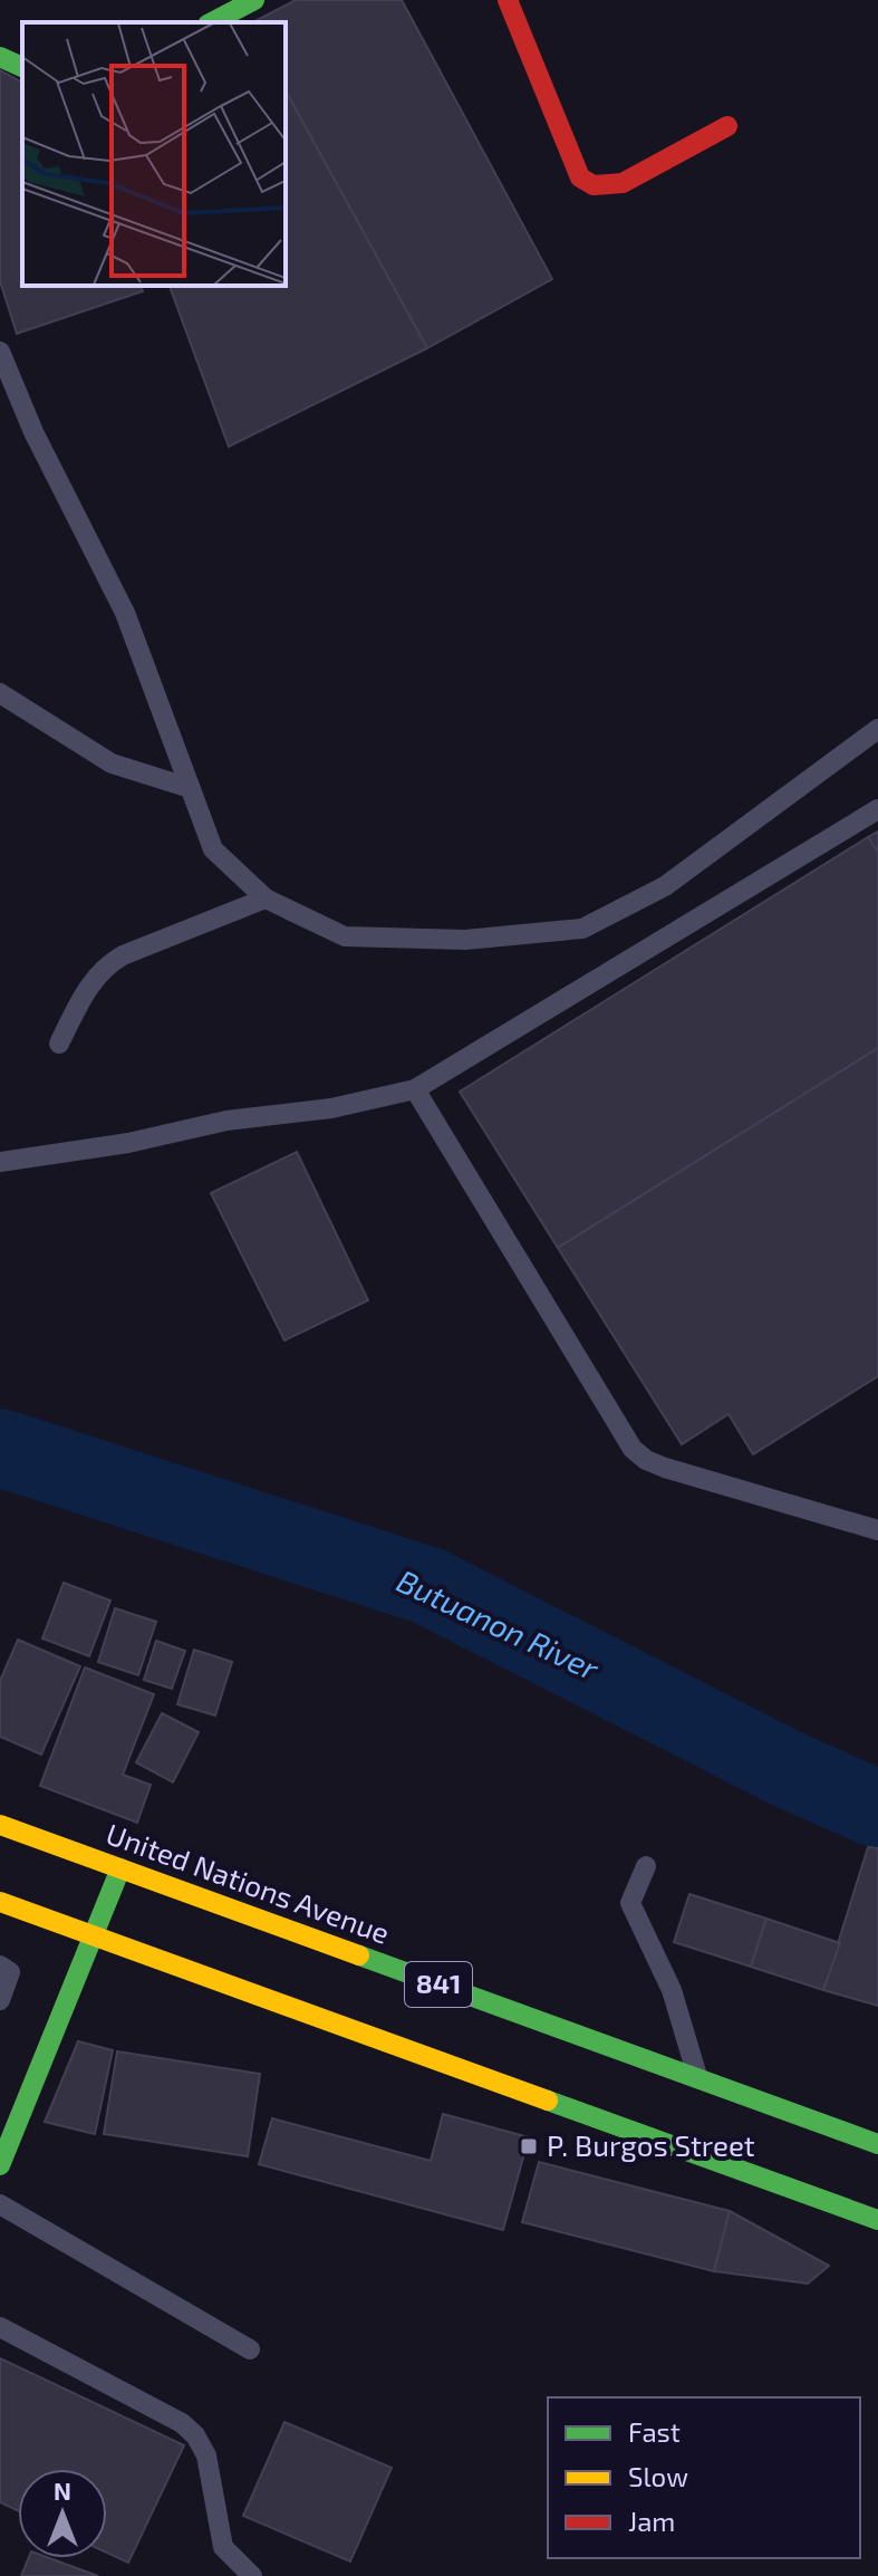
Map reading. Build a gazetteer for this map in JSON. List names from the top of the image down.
{
  "streets": {
    "main road": ["United Nations Avenue", "841"]
  },
  "water": ["Butuanon River"],
  "places": {
    "transit": ["P. Burgos Street"]
  },
  "legend": ["Fast", "Slow", "Jam"],
  "north": "top"
}
